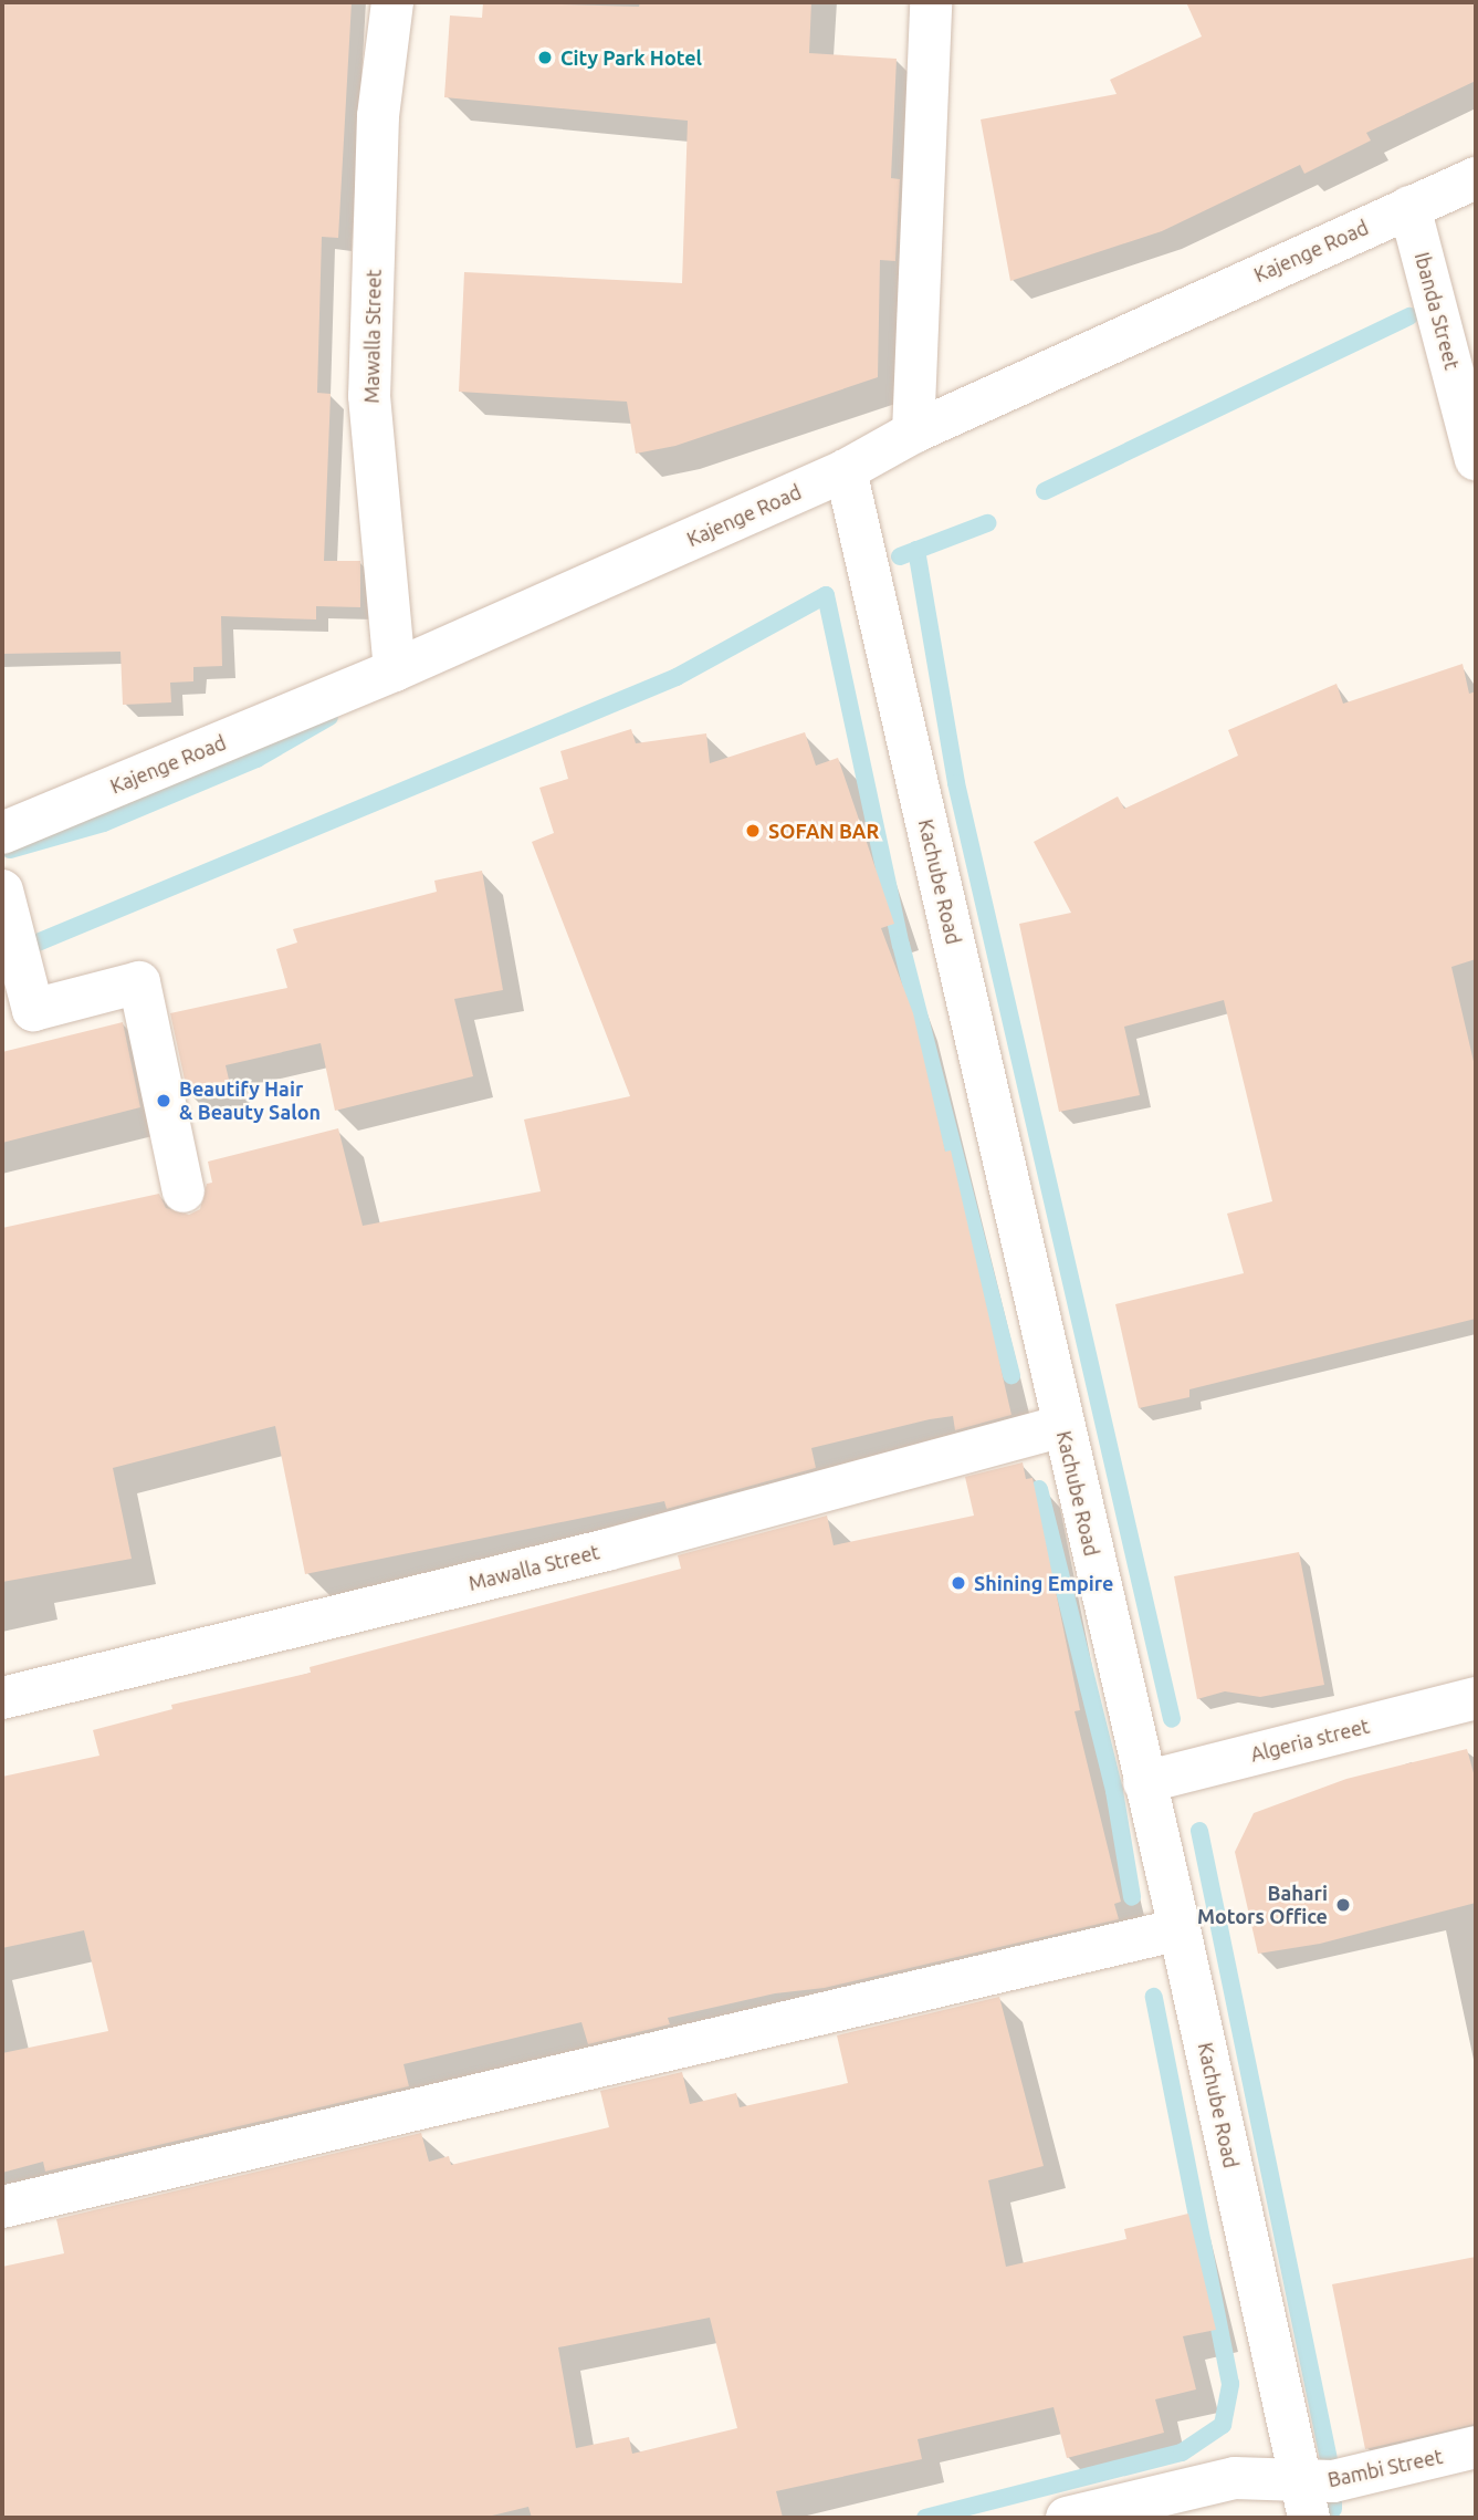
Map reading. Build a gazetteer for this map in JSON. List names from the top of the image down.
{
  "streets": {
    "street": [
      "Kajenge Road",
      "Ibanda Street",
      "Mawalla Street",
      "Kachube Road",
      "Algeria street",
      "Bambi Street"
    ]
  },
  "crossings": [
    ["Kajenge Road", "Ibanda Street"],
    ["Kajenge Road", "Mawalla Street"],
    ["Kajenge Road", "Kachube Road"],
    ["Mawalla Street", "Kachube Road"],
    ["Kachube Road", "Algeria street"],
    ["Kachube Road", "Bambi Street"]
  ],
  "places": [
    "City Park Hotel",
    "SOFAN BAR",
    "Beautify Hair & Beauty Salon",
    "Shining Empire",
    "Bahari Motors Office"
  ]
}
